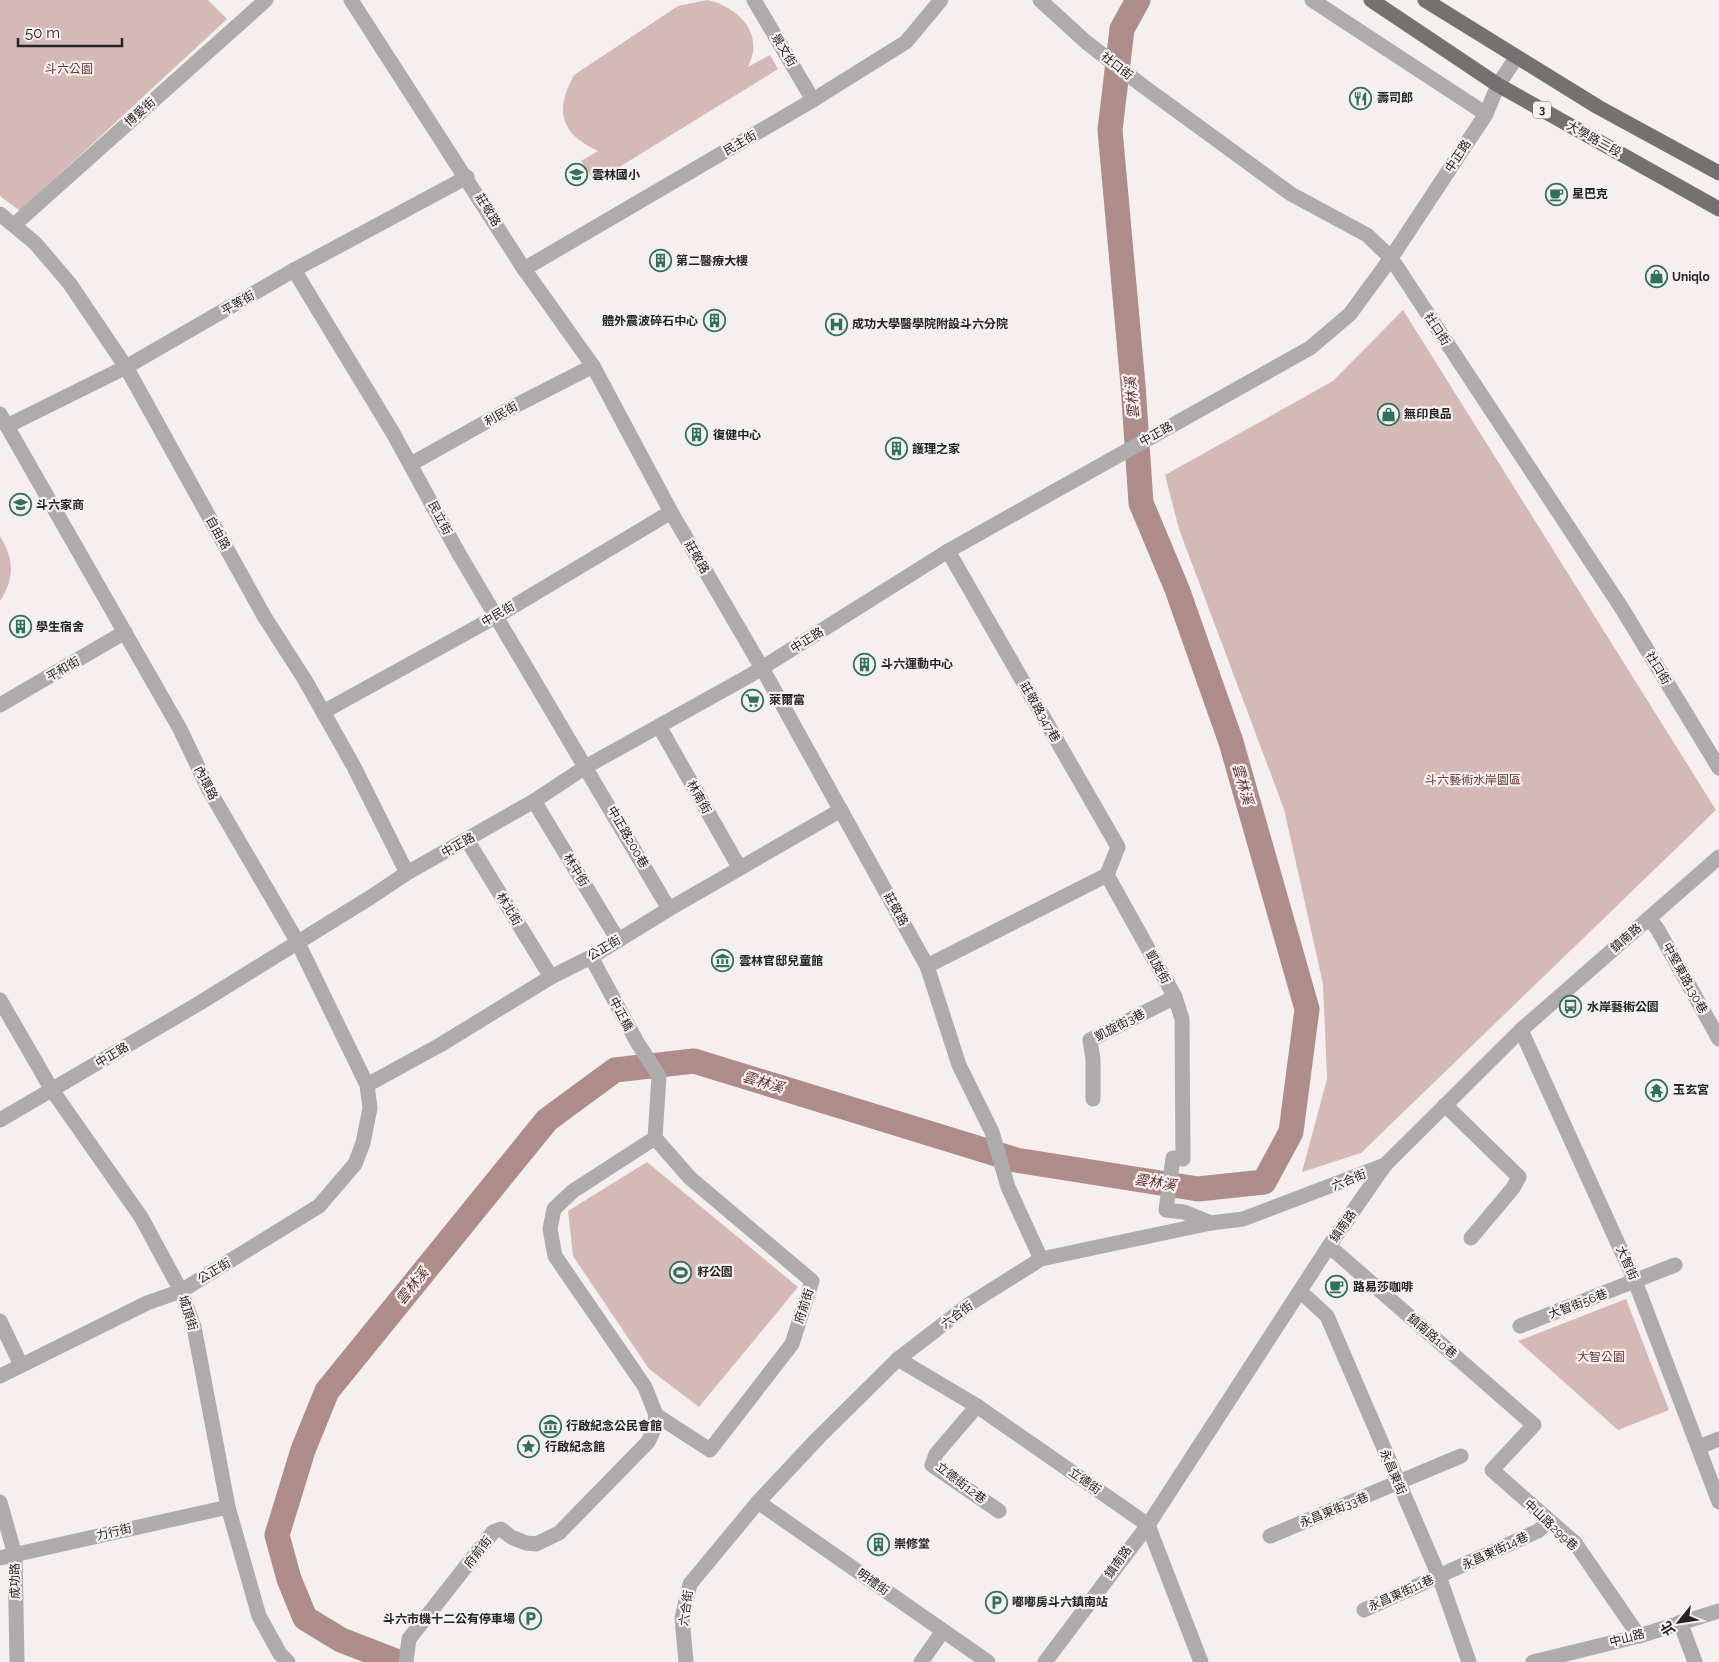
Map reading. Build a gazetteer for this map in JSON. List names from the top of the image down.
{
  "streets": {
    "main road": ["3", "大學路二段"],
    "street": [
      "景文街",
      "社口街",
      "博愛街",
      "民主街",
      "中正路",
      "莊敬路",
      "平等街",
      "利民街",
      "民立街",
      "自由路",
      "中民街",
      "平和街",
      "莊敬路347巷",
      "內環路",
      "林南街",
      "中正路200巷",
      "林中街",
      "林北街",
      "鎮南路",
      "公正街",
      "凱旋街",
      "中堅東路130巷",
      "中正橋",
      "凱旋街3巷",
      "六合街",
      "大智街",
      "大智街56巷",
      "府前街",
      "城頂街",
      "鎮南路10巷",
      "永昌東街",
      "立德街",
      "立德街12巷",
      "永昌東街33巷",
      "中山路299巷",
      "力行街",
      "永昌東街14巷",
      "成功路",
      "明禮街",
      "永昌東街11巷",
      "中山路"
    ]
  },
  "crossings": [
    ["景文街", "民主街"],
    ["社口街", "中正路"],
    ["博愛街", "自由路"],
    ["大學路二段", "中正路"],
    ["民主街", "莊敬路"],
    ["中正路", "莊敬路"],
    ["中正路", "民立街"],
    ["中正路", "自由路"],
    ["中正路", "莊敬路347巷"],
    ["中正路", "內環路"],
    ["中正路", "林南街"],
    ["中正路", "中正路200巷"],
    ["中正路", "林中街"],
    ["中正路", "林北街"],
    ["中正路", "城頂街"],
    ["莊敬路", "平等街"],
    ["莊敬路", "利民街"],
    ["莊敬路", "中民街"],
    ["莊敬路", "公正街"],
    ["莊敬路", "六合街"],
    ["平等街", "民立街"],
    ["平等街", "自由路"],
    ["平等街", "內環路"],
    ["利民街", "民立街"],
    ["民立街", "中民街"],
    ["民立街", "中正路200巷"],
    ["自由路", "中民街"],
    ["平和街", "內環路"],
    ["莊敬路347巷", "凱旋街"],
    ["內環路", "公正街"],
    ["林南街", "公正街"],
    ["中正路200巷", "公正街"],
    ["林中街", "公正街"],
    ["林北街", "公正街"],
    ["鎮南路", "中堅東路130巷"],
    ["鎮南路", "六合街"],
    ["鎮南路", "大智街"],
    ["鎮南路", "鎮南路10巷"],
    ["鎮南路", "永昌東街"],
    ["鎮南路", "立德街"],
    ["公正街", "中正橋"],
    ["公正街", "城頂街"],
    ["凱旋街", "凱旋街3巷"],
    ["凱旋街", "六合街"],
    ["中正橋", "府前街"],
    ["六合街", "立德街"],
    ["六合街", "明禮街"],
    ["大智街", "大智街56巷"],
    ["城頂街", "力行街"],
    ["鎮南路10巷", "中山路299巷"],
    ["永昌東街", "永昌東街33巷"],
    ["永昌東街", "永昌東街14巷"],
    ["永昌東街", "永昌東街11巷"],
    ["立德街", "立德街12巷"],
    ["中山路299巷", "永昌東街14巷"],
    ["中山路299巷", "中山路"],
    ["力行街", "成功路"],
    ["永昌東街14巷", "永昌東街11巷"]
  ],
  "water": ["雲林溪"],
  "parks": ["斗六公園", "斗六藝術水岸園區", "大智公園"],
  "places": {
    "restaurant": ["壽司郎"],
    "school or university": ["雲林國小", "斗六家商"],
    "cafe": ["星巴克", "路易莎咖啡"],
    "building": [
      "第二醫療大樓",
      "體外震波碎石中心",
      "復健中心",
      "護理之家",
      "學生宿舍",
      "斗六運動中心",
      "崇修堂"
    ],
    "shop": ["Uniqlo", "無印良品"],
    "hospital": ["成功大學醫學院附設斗六分院"],
    "supermarket": ["萊爾富"],
    "museum": ["雲林官邸兒童館", "行啟紀念公民會館"],
    "bus stop": ["水岸藝術公園"],
    "temple": ["玉玄宮"],
    "sports": ["籽公園"],
    "place": ["行啟紀念館"],
    "parking": ["嘟嘟房斗六鎮南站", "斗六市機十二公有停車場"]
  },
  "scale_bar": "50 m",
  "north": "bottom left"
}
